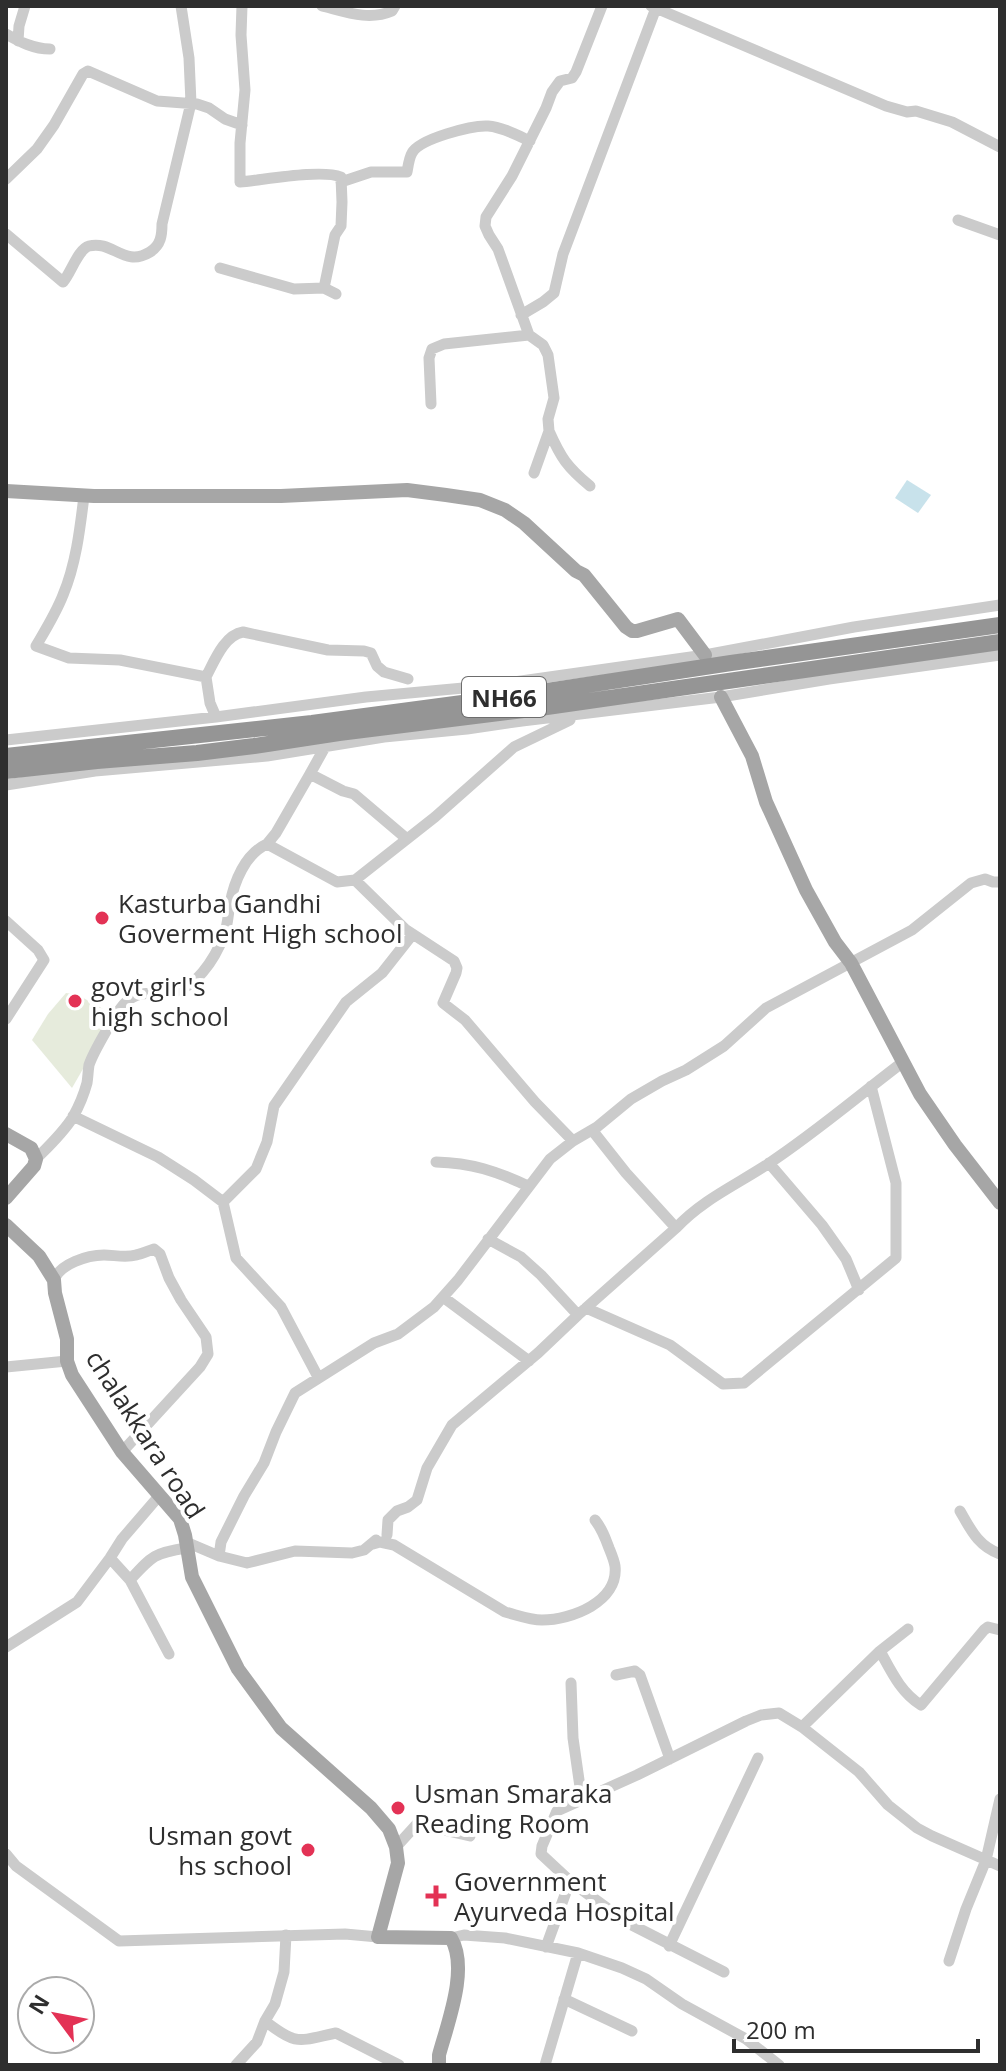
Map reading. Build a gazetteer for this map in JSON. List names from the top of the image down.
{
  "streets": {
    "highway": ["NH66"],
    "main road": ["chalakkara road"]
  },
  "places": {
    "other": [
      "Kasturba Gandhi Goverment High school",
      "govt girl's high school",
      "Usman Smaraka Reading Room",
      "Usman govt hs school"
    ],
    "health": ["Government Ayurveda Hospital"]
  },
  "scale_bar": "200 m",
  "north": "top left"
}
